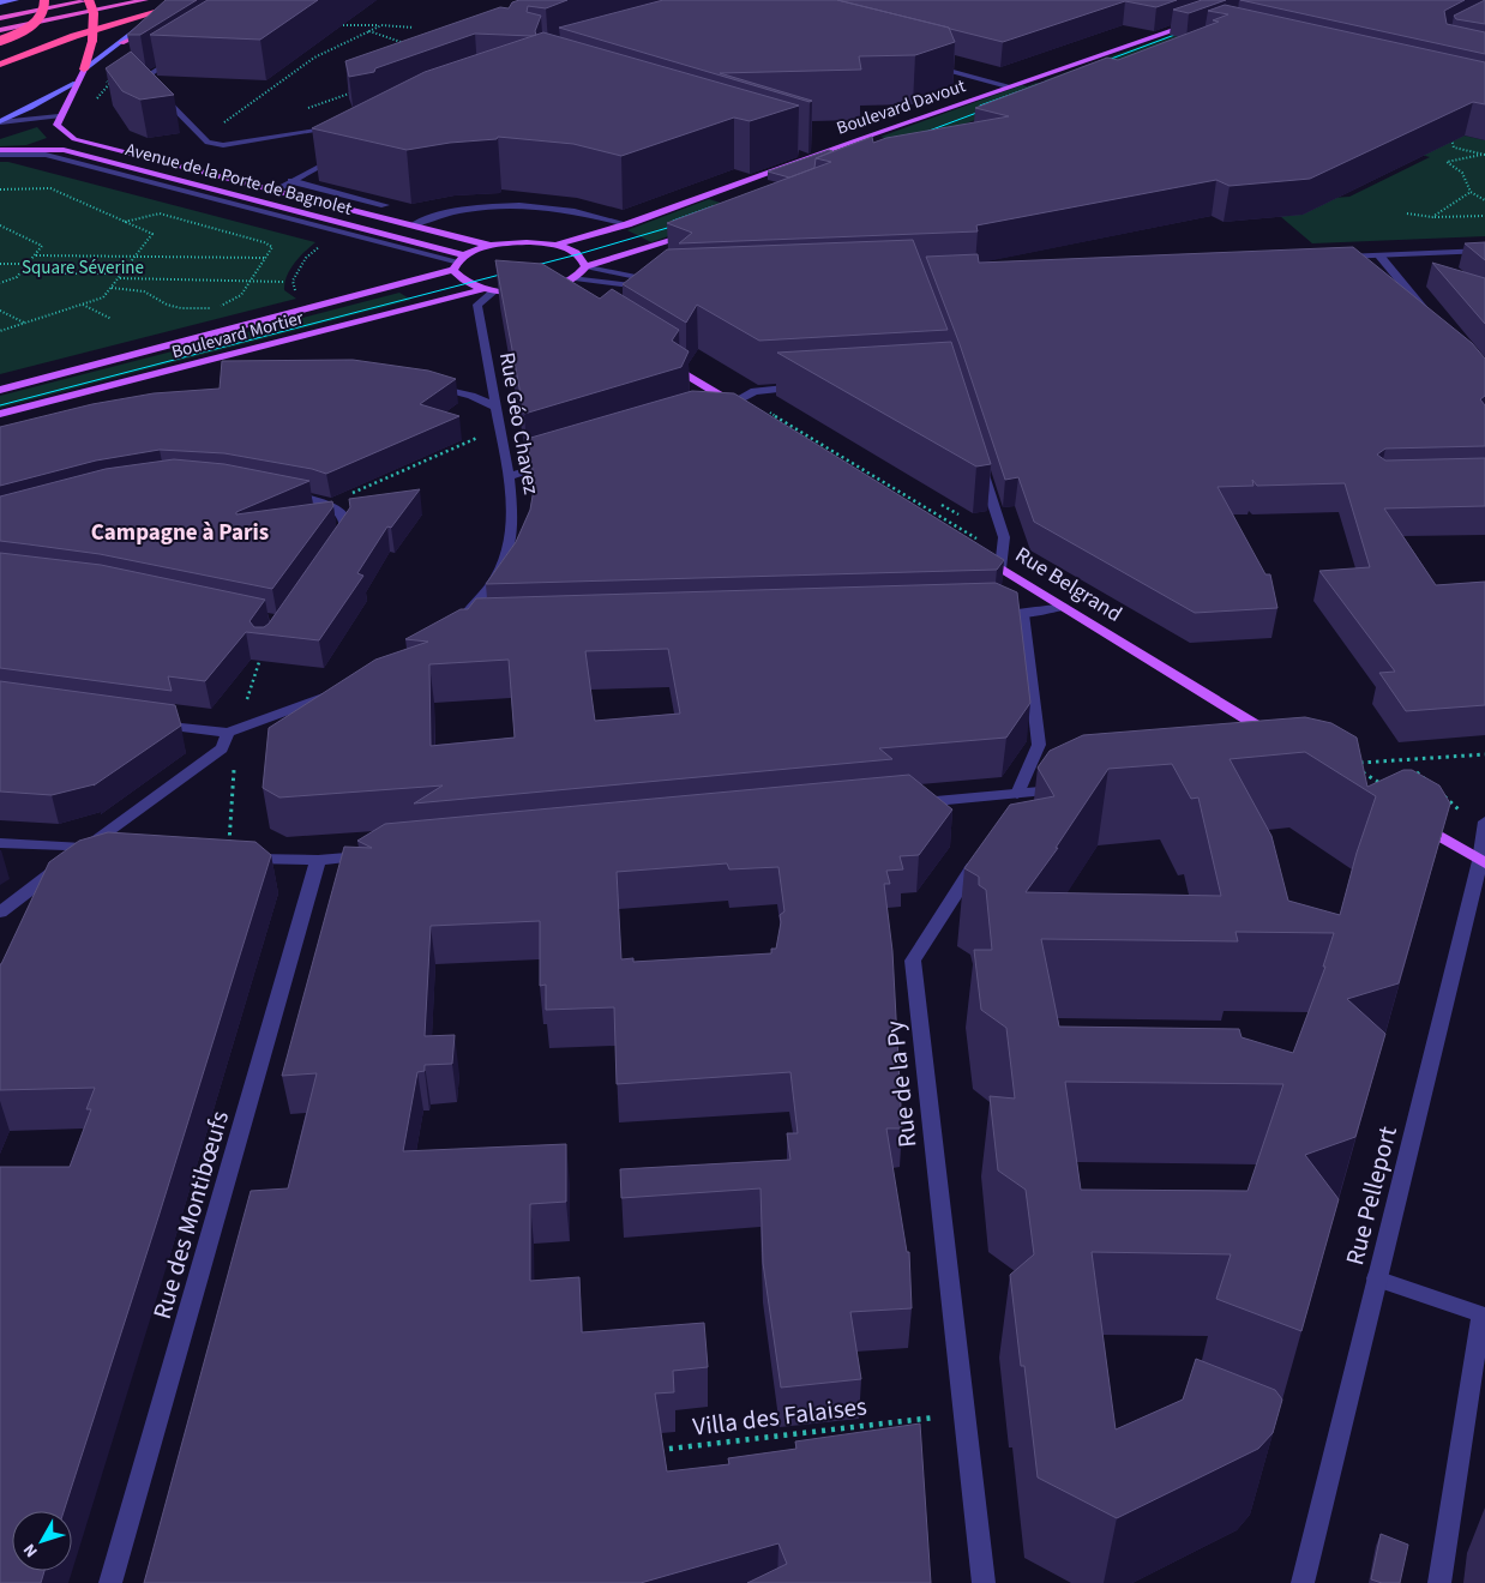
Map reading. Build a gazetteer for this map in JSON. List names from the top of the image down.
{
  "streets": {
    "main road": [
      "Boulevard Davout",
      "Avenue de la Porte de Bagnolet",
      "Boulevard Mortier",
      "Rue Belgrand"
    ],
    "street": [
      "Rue Géo Chavez",
      "Rue de la Py",
      "Rue Pelleport",
      "Rue des Montibœufs"
    ],
    "path": ["Villa des Falaises"]
  },
  "crossings": [
    ["Avenue de la Porte de Bagnolet", "Boulevard Mortier"],
    ["Boulevard Mortier", "Rue Géo Chavez"],
    ["Rue de la Py", "Villa des Falaises"]
  ],
  "districts": ["Campagne à Paris"],
  "parks": ["Square Séverine"],
  "north": "bottom left"
}
